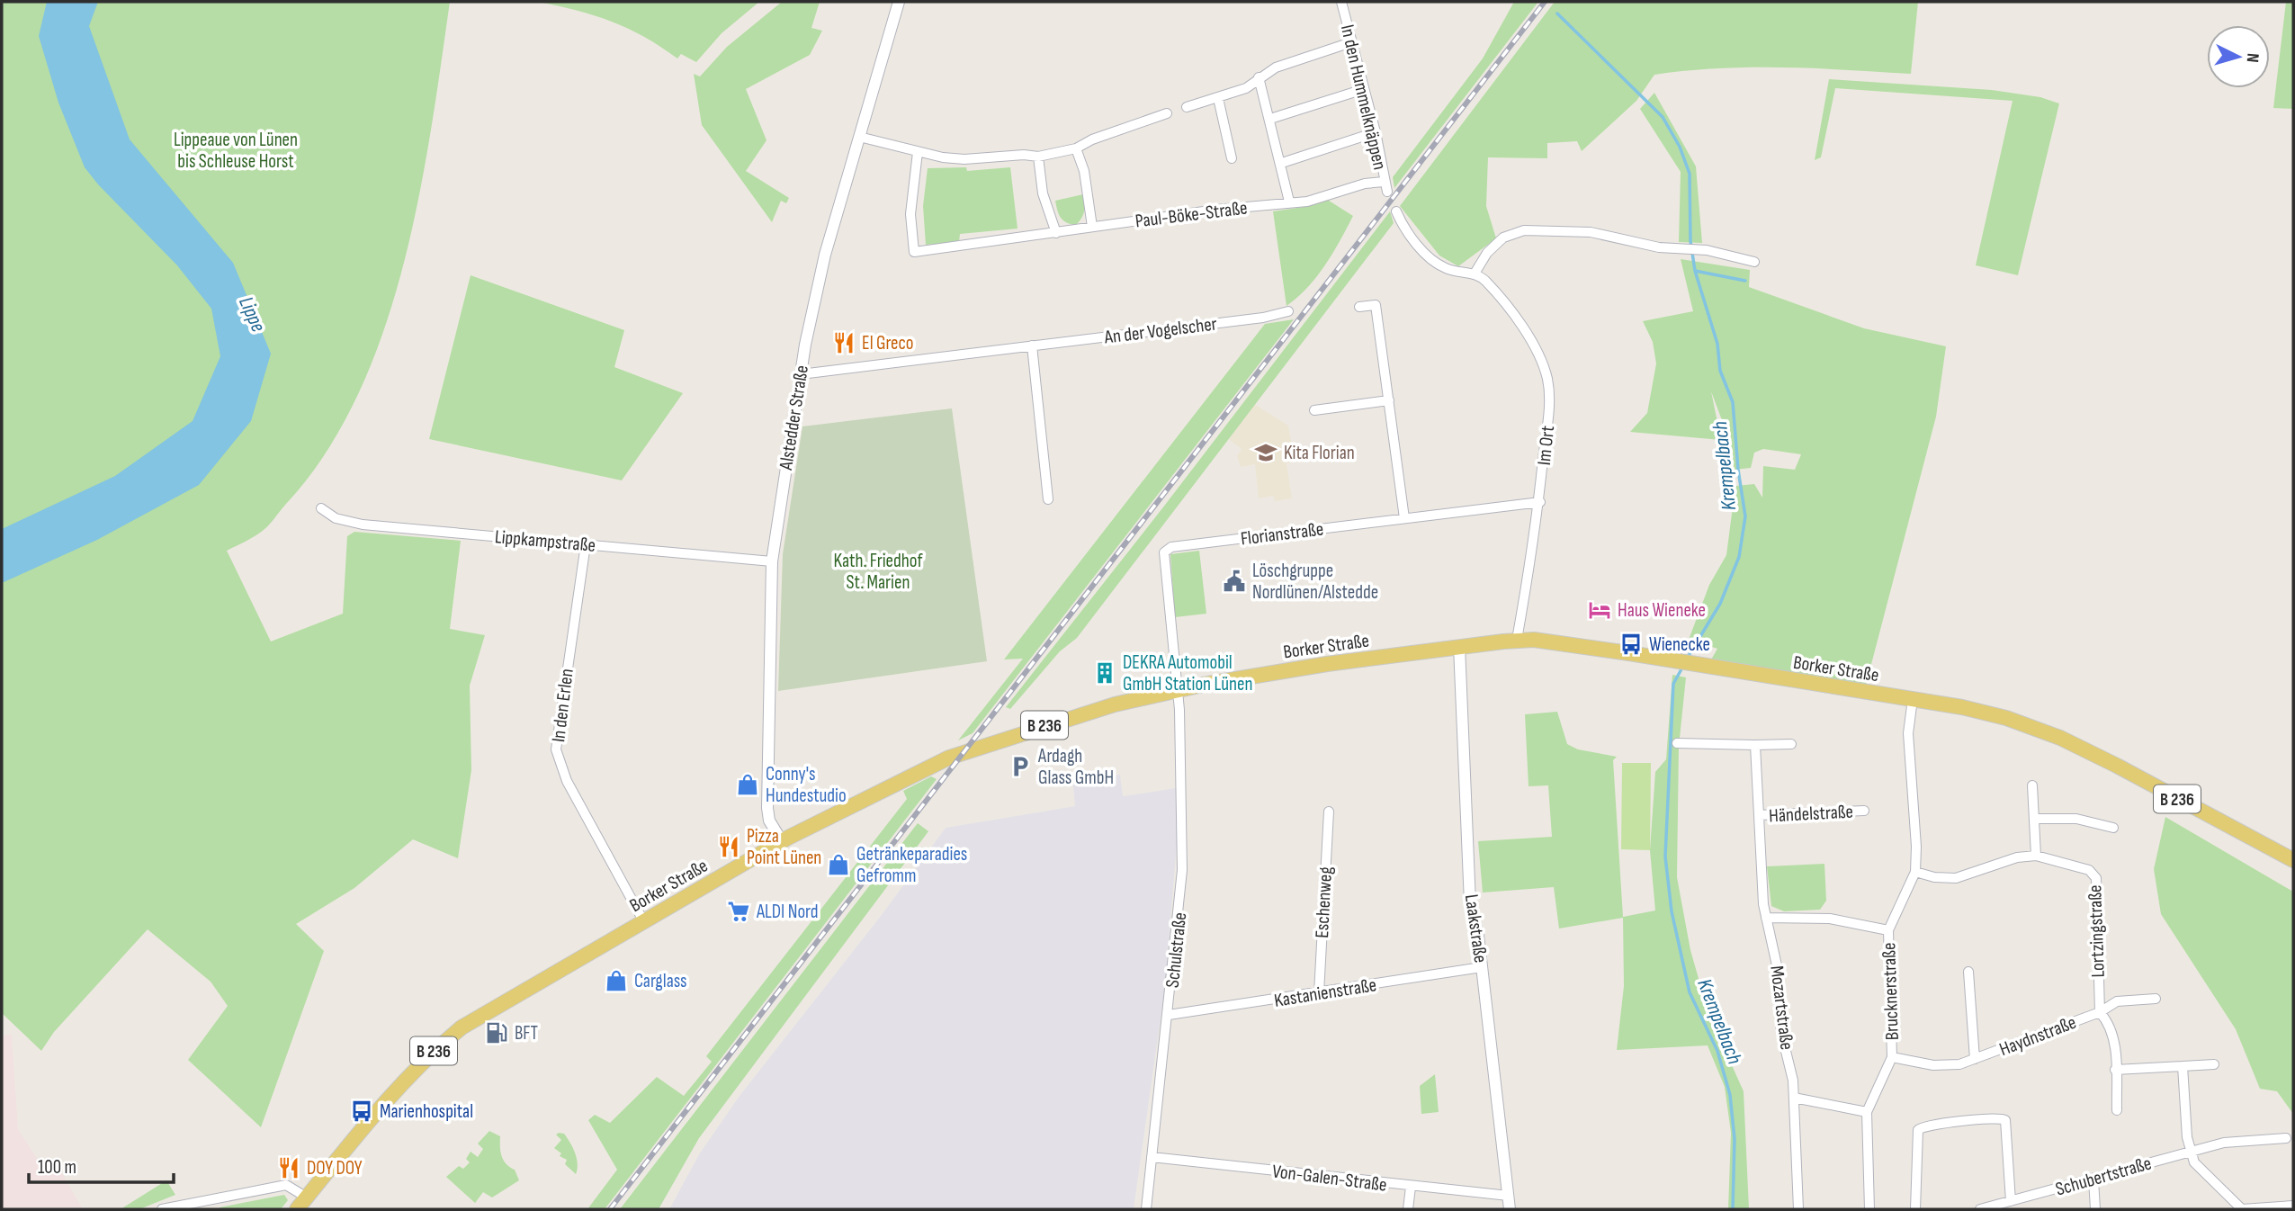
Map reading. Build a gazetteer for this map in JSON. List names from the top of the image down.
{
  "streets": {
    "main road": ["Borker Straße", "B 236"],
    "street": [
      "In den Hummelknäppen",
      "Paul-Böke-Straße",
      "An der Vogelscher",
      "Alstedder Straße",
      "Im Ort",
      "Florianstraße",
      "Lippkampstraße",
      "In den Erlen",
      "Händelstraße",
      "Eschenweg",
      "Laakstraße",
      "Lortzingstraße",
      "Schulstraße",
      "Brucknerstraße",
      "Kastanienstraße",
      "Mozartstraße",
      "Haydnstraße",
      "Schubertstraße",
      "Von-Galen-Straße"
    ]
  },
  "crossings": [
    ["In den Hummelknäppen", "Paul-Böke-Straße"],
    ["An der Vogelscher", "Alstedder Straße"],
    ["Alstedder Straße", "Lippkampstraße"],
    ["Alstedder Straße", "Borker Straße"],
    ["Im Ort", "Florianstraße"],
    ["Im Ort", "Borker Straße"],
    ["Florianstraße", "Borker Straße"],
    ["Florianstraße", "Schulstraße"],
    ["Lippkampstraße", "In den Erlen"],
    ["Borker Straße", "In den Erlen"],
    ["Borker Straße", "Laakstraße"],
    ["Borker Straße", "Schulstraße"],
    ["Borker Straße", "Brucknerstraße"],
    ["Händelstraße", "Mozartstraße"],
    ["Eschenweg", "Kastanienstraße"],
    ["Laakstraße", "Kastanienstraße"],
    ["Laakstraße", "Von-Galen-Straße"],
    ["Lortzingstraße", "Brucknerstraße"],
    ["Lortzingstraße", "Haydnstraße"],
    ["Schulstraße", "Kastanienstraße"],
    ["Schulstraße", "Von-Galen-Straße"],
    ["Brucknerstraße", "Haydnstraße"]
  ],
  "water": ["Lippe", "Krempelbach"],
  "parks": ["Lippeaue von Lünen bis Schleuse Horst", "Kath. Friedhof St. Marien"],
  "places": {
    "restaurant": ["El Greco", "Pizza Point Lünen", "DOY DOY"],
    "school or university": ["Kita Florian"],
    "public building": ["Löschgruppe Nordlünen/Alstedde"],
    "hotel": ["Haus Wieneke"],
    "bus stop": ["Wienecke", "Marienhospital"],
    "building": ["DEKRA Automobil GmbH Station Lünen"],
    "parking": ["Ardagh Glass GmbH"],
    "shop": ["Conny's Hundestudio", "Getränkeparadies Gefromm", "Carglass"],
    "supermarket": ["ALDI Nord"],
    "fuel station": ["BFT"]
  },
  "scale_bar": "100 m",
  "north": "right"
}
